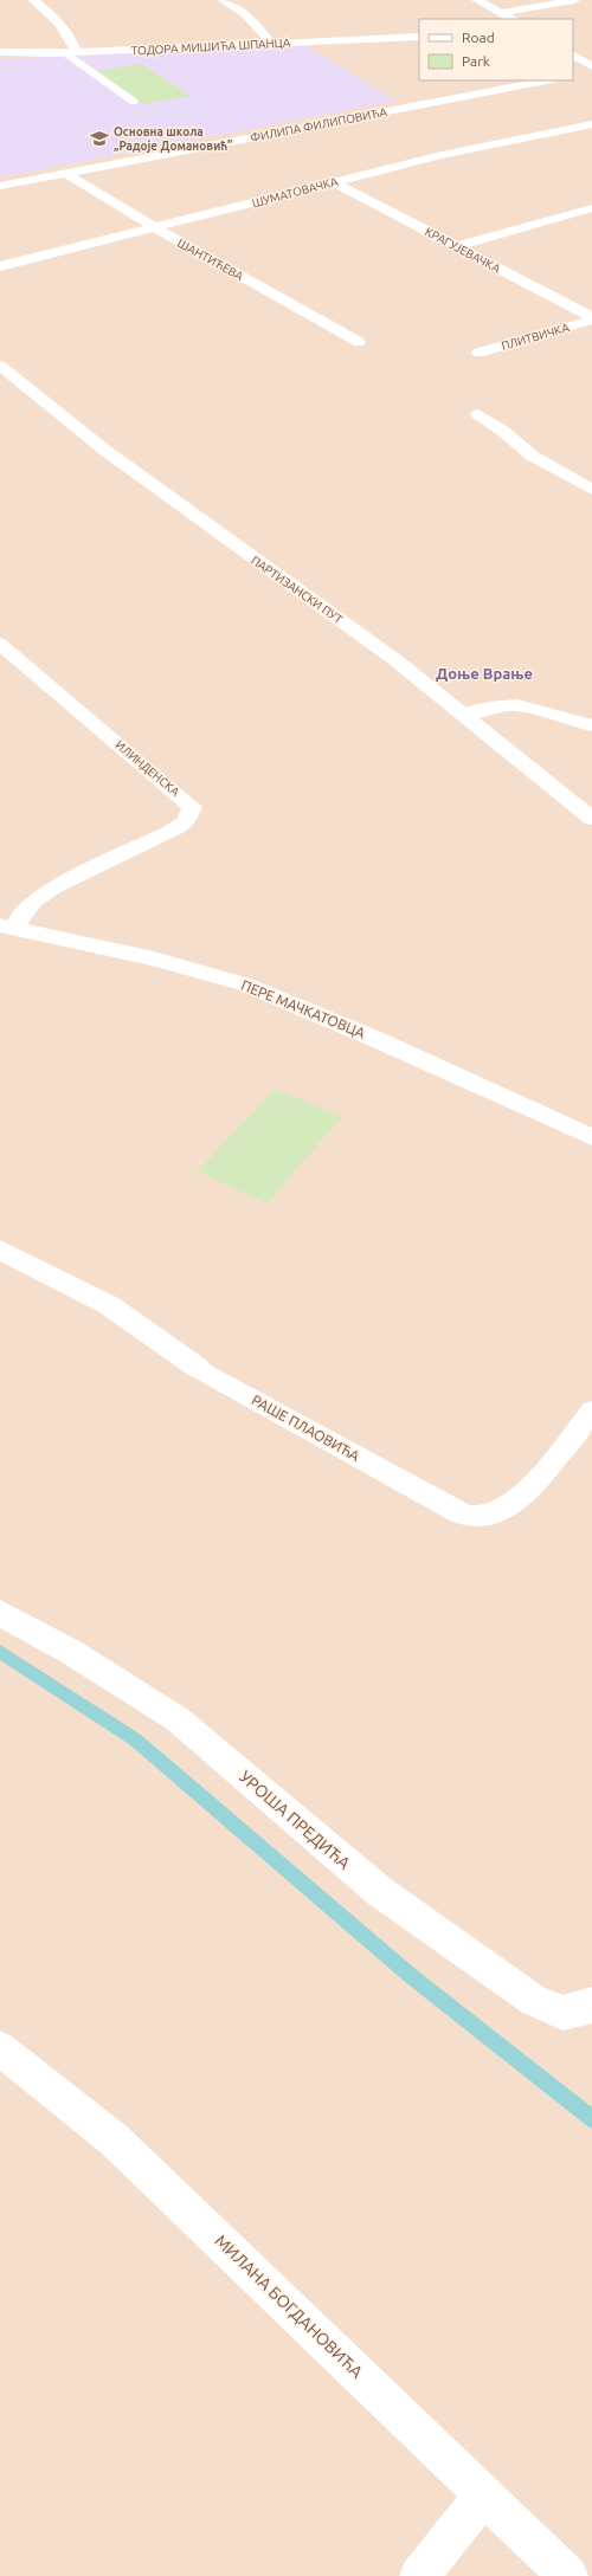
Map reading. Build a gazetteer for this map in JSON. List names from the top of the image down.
{
  "streets": {
    "street": [
      "ТОДОРА МИШИЋА ШПАНЦА",
      "ФИЛИПА ФИЛИПОВИЋА",
      "ШУМАТОВАЧКА",
      "КРАГУЈЕВАЧКА",
      "ШАНТИЋЕВА",
      "ПЛИТВИЧКА",
      "ПАРТИЗАНСКИ ПУТ",
      "ИЛИНДЕНСКА",
      "ПЕРЕ МАЧКАТОВЦА",
      "РАШЕ ПЛАОВИЋА",
      "УРОША ПРЕДИЋА",
      "МИЛАНА БОГДАНОВИЋА"
    ]
  },
  "crossings": [
    ["ФИЛИПА ФИЛИПОВИЋА", "ШАНТИЋЕВА"],
    ["ШУМАТОВАЧКА", "КРАГУЈЕВАЧКА"],
    ["ШУМАТОВАЧКА", "ШАНТИЋЕВА"],
    ["КРАГУЈЕВАЧКА", "ПЛИТВИЧКА"],
    ["ИЛИНДЕНСКА", "ПЕРЕ МАЧКАТОВЦА"]
  ],
  "districts": ["Доње Врање"],
  "places": {
    "school or university": ["Основна школа „Радоје Домановић”"]
  },
  "legend": ["Road", "Park"]
}
